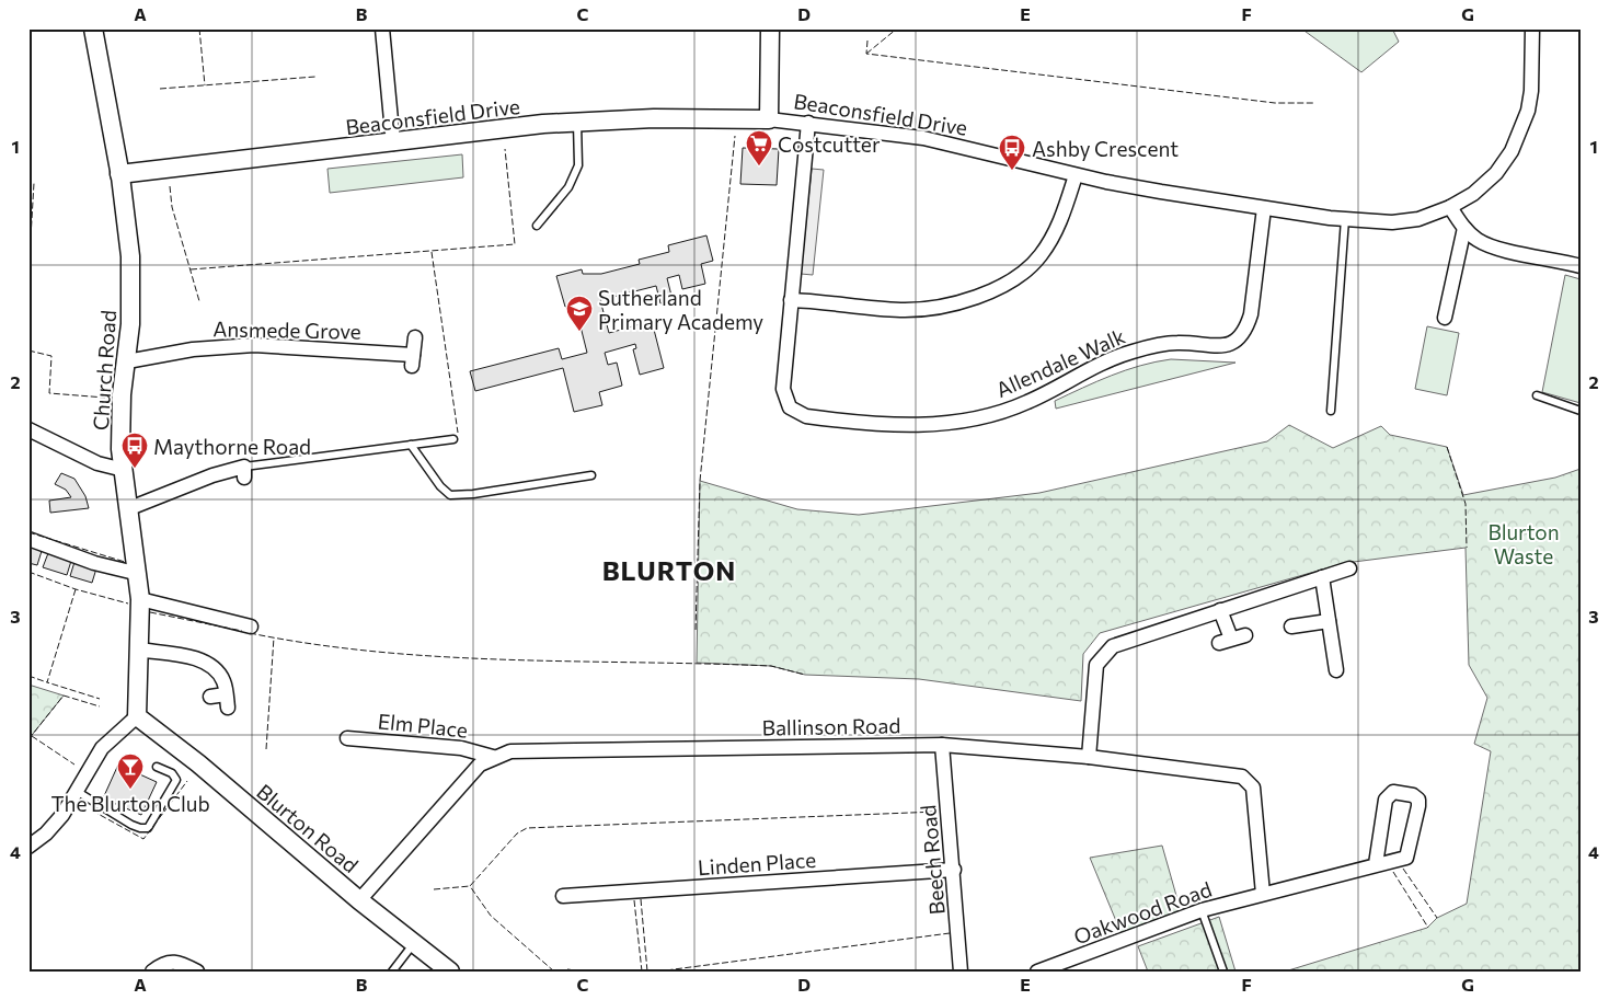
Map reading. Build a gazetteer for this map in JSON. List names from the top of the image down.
{
  "streets": {
    "street": [
      "Beaconsfield Drive",
      "Ansmede Grove",
      "Allendale Walk",
      "Church Road",
      "Elm Place",
      "Ballinson Road",
      "Blurton Road",
      "Beech Road",
      "Linden Place",
      "Oakwood Road"
    ]
  },
  "crossings": [
    ["Beaconsfield Drive", "Allendale Walk"],
    ["Beaconsfield Drive", "Church Road"],
    ["Ansmede Grove", "Church Road"],
    ["Church Road", "Blurton Road"],
    ["Elm Place", "Ballinson Road"],
    ["Ballinson Road", "Blurton Road"],
    ["Ballinson Road", "Beech Road"],
    ["Ballinson Road", "Oakwood Road"],
    ["Beech Road", "Linden Place"]
  ],
  "districts": ["BLURTON"],
  "parks": ["Blurton Waste"],
  "places": {
    "supermarket": ["Costcutter"],
    "bus stop": ["Ashby Crescent", "Maythorne Road"],
    "school or university": ["Sutherland Primary Academy"],
    "bar": ["The Blurton Club"]
  },
  "grid": {
    "columns": [
      "A",
      "B",
      "C",
      "D",
      "E",
      "F",
      "G"
    ],
    "rows": [
      "1",
      "2",
      "3",
      "4"
    ]
  }
}
